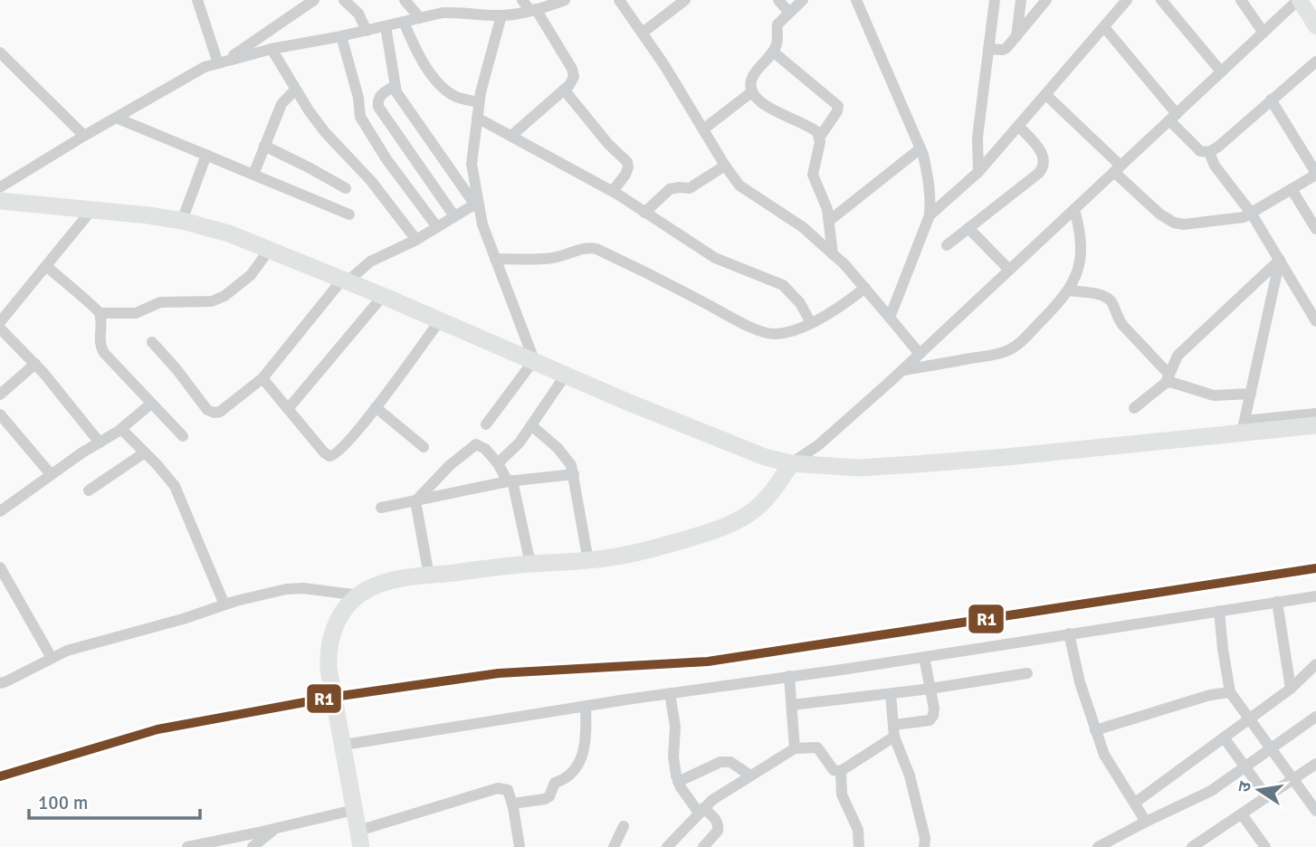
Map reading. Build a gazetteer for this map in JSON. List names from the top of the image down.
{
  "lines": ["transit line R1"],
  "scale_bar": "100 m",
  "north": "left"
}
